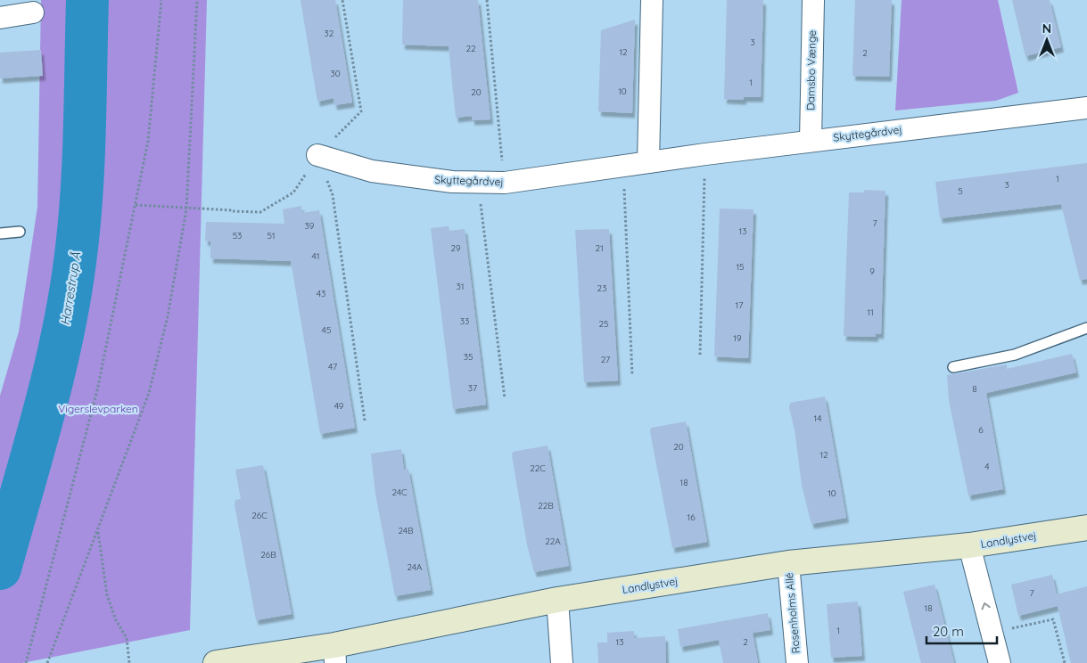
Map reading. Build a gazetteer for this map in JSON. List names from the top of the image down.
{
  "streets": {
    "street": [
      "Damsbo Vænge",
      "Skyttegårdvej",
      "Landlystvej",
      "Rosenholms Allé"
    ]
  },
  "crossings": [
    ["Damsbo Vænge", "Skyttegårdvej"],
    ["Landlystvej", "Rosenholms Allé"]
  ],
  "water": ["Harrestrup Å"],
  "parks": ["Vigerslevparken"],
  "house_numbers": [
    "32",
    "3",
    "22",
    "12",
    "2",
    "30",
    "1",
    "10",
    "20",
    "1",
    "3",
    "5",
    "7",
    "39",
    "13",
    "53",
    "51",
    "29",
    "21",
    "41",
    "15",
    "9",
    "31",
    "23",
    "43",
    "17",
    "11",
    "33",
    "25",
    "45",
    "19",
    "35",
    "27",
    "47",
    "37",
    "8",
    "49",
    "14",
    "6",
    "20",
    "12",
    "4",
    "22C",
    "18",
    "24C",
    "10",
    "22B",
    "26C",
    "16",
    "24B",
    "22A",
    "26B",
    "24A",
    "7",
    "18",
    "1",
    "13",
    "2"
  ],
  "scale_bar": "20 m",
  "north": "top"
}
